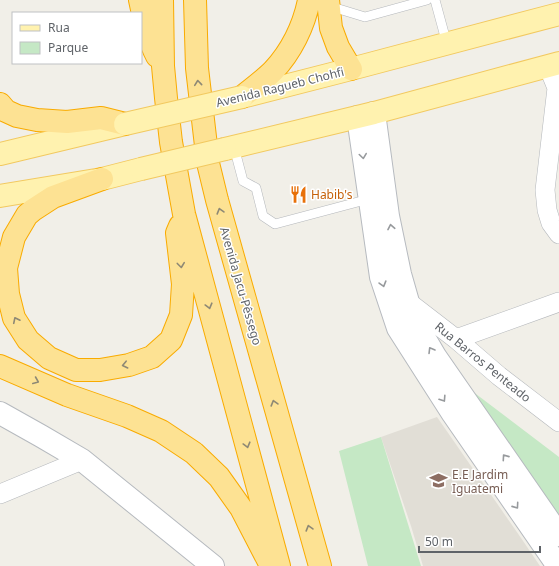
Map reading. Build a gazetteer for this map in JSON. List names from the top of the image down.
{
  "streets": {
    "highway": ["Avenida Jacu-Pêssego"],
    "main road": ["Avenida Ragueb Chohfi"],
    "street": ["Rua Barros Penteado"]
  },
  "places": {
    "restaurant": ["Habib's"],
    "school or university": ["E.E Jardim Iguatemi"]
  },
  "legend": ["Rua", "Parque"],
  "scale_bar": "50 m"
}
